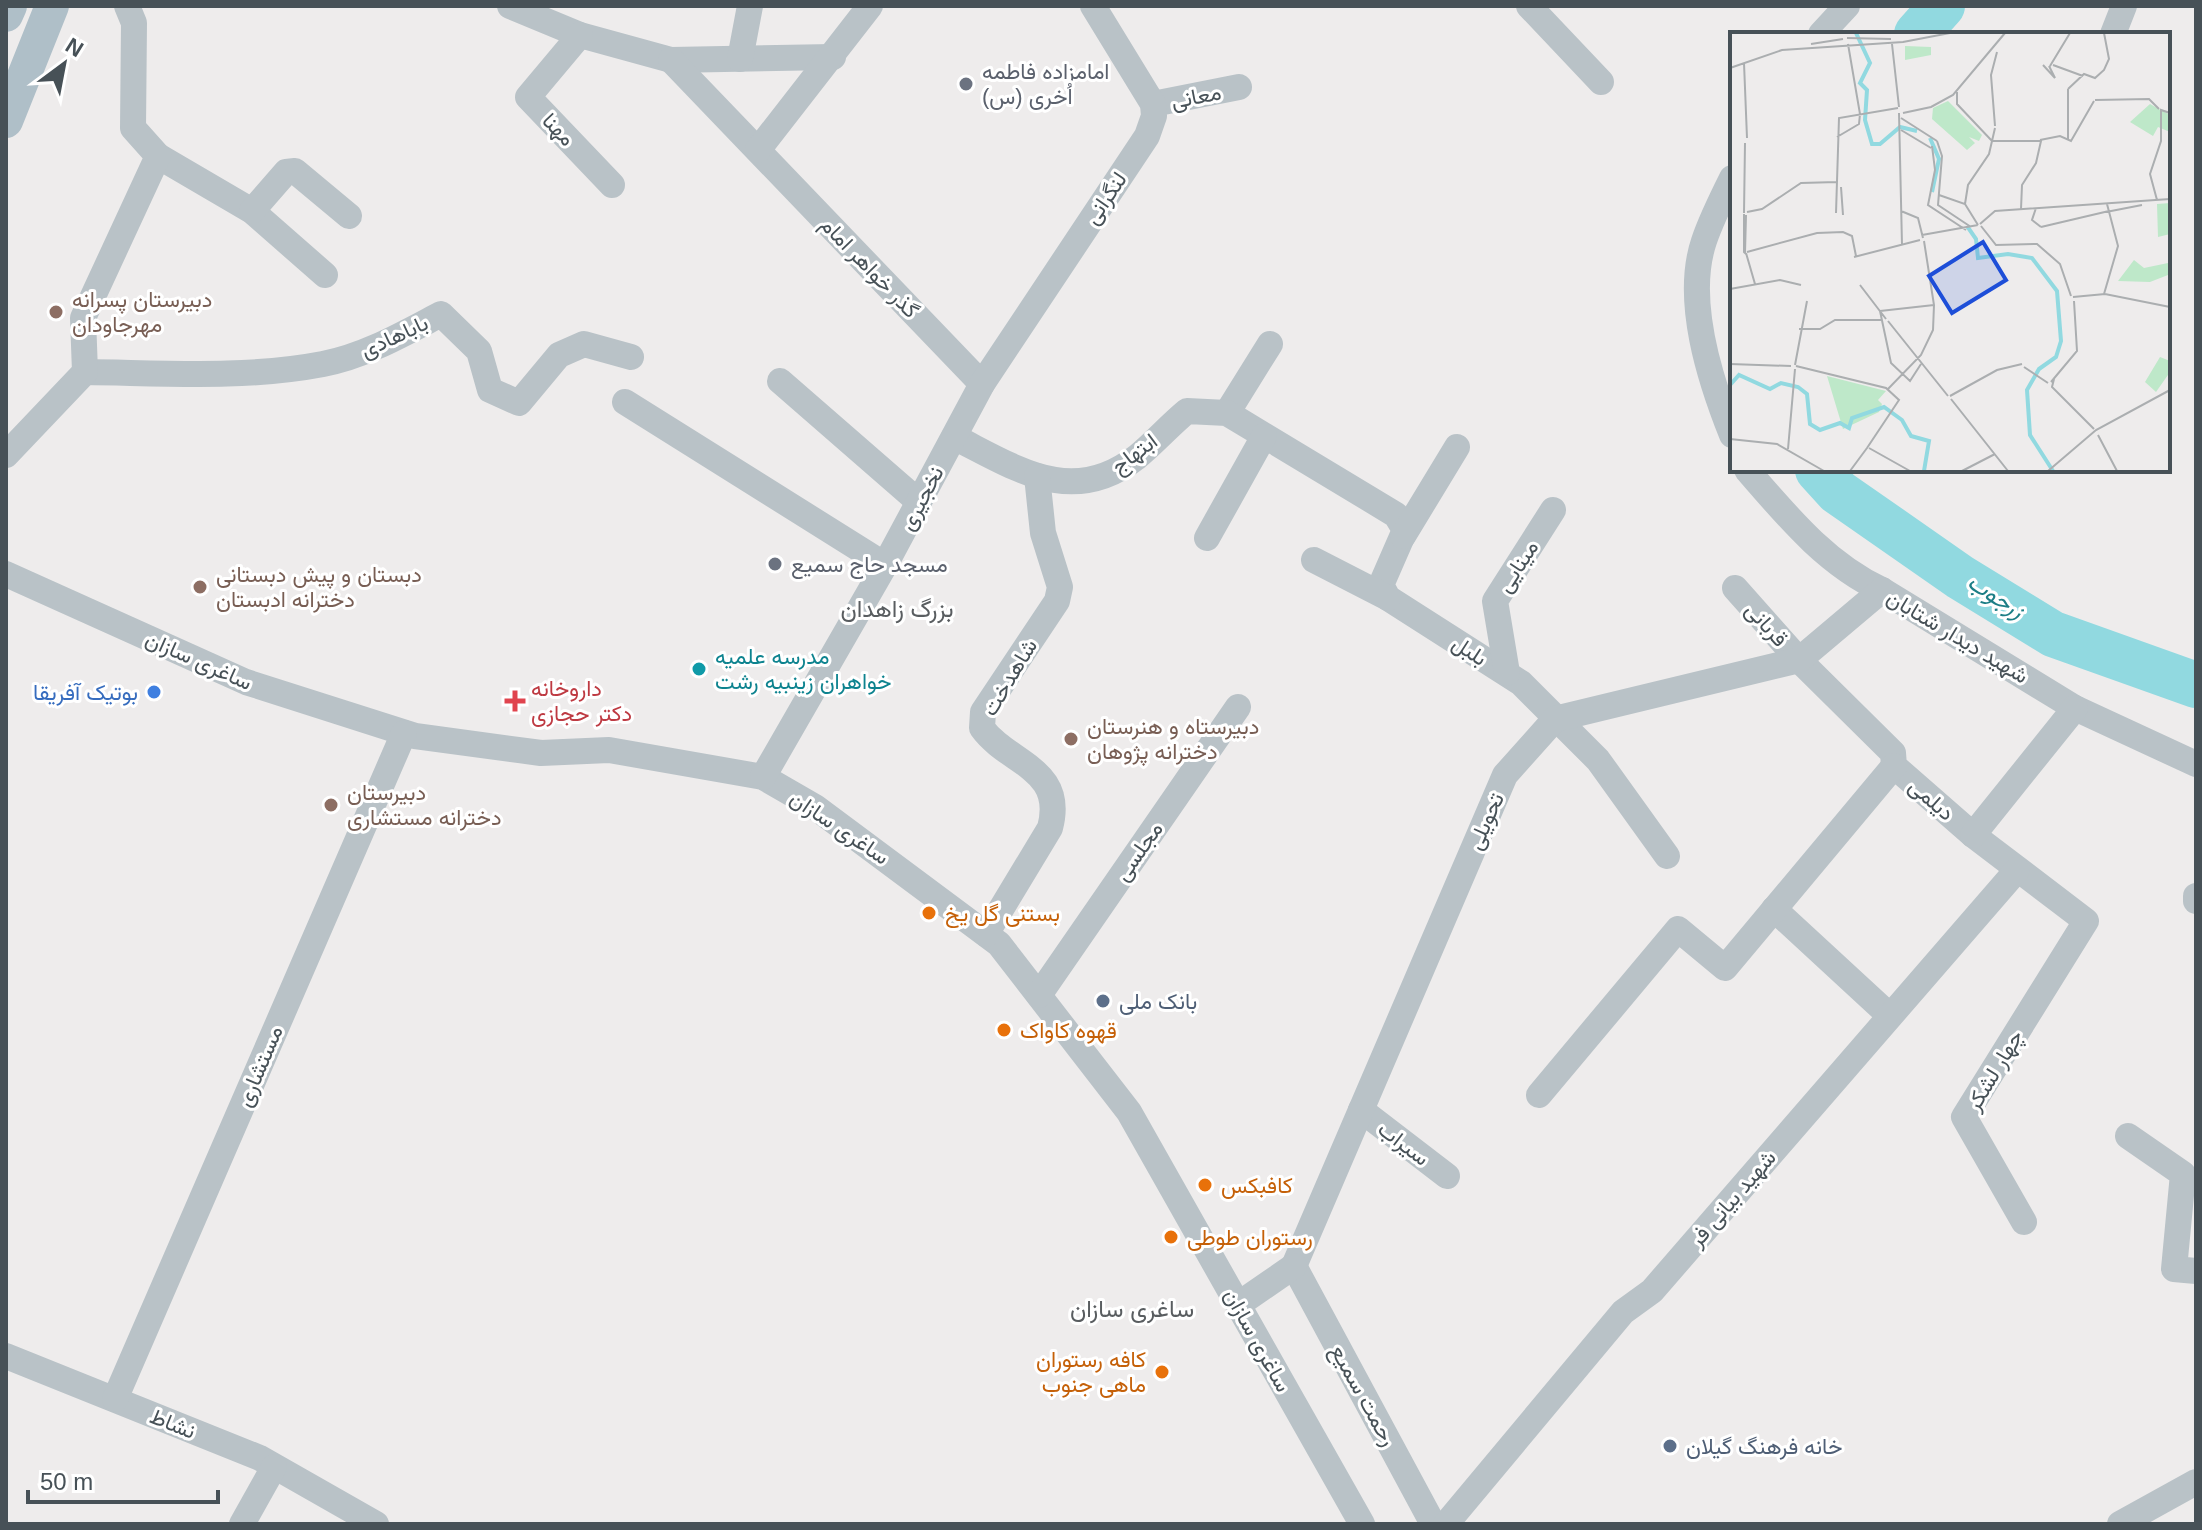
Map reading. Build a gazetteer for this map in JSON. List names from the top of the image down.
{
  "streets": {
    "street": [
      "معانی",
      "مهنا",
      "لنگرانی",
      "گذر خواهر امام",
      "باباهادی",
      "ابتهاج",
      "نخجیری",
      "مینایی",
      "قربانی",
      "شهید دیدار شتابان",
      "بلبل",
      "ساغری سازان",
      "شاهدخت",
      "دیلمی",
      "تحویلی",
      "مجلسی",
      "مستشاری",
      "چهار لشکر",
      "سیراب",
      "شهید بیانی فر",
      "رحمت سمیع",
      "نشاط"
    ]
  },
  "crossings": [
    ["معانی", "لنگرانی"],
    ["لنگرانی", "گذر خواهر امام"],
    ["لنگرانی", "نخجیری"],
    ["گذر خواهر امام", "نخجیری"],
    ["ابتهاج", "نخجیری"],
    ["ابتهاج", "شاهدخت"],
    ["نخجیری", "ساغری سازان"],
    ["مینایی", "بلبل"],
    ["قربانی", "دیلمی"],
    ["بلبل", "تحویلی"],
    ["ساغری سازان", "شاهدخت"],
    ["ساغری سازان", "مجلسی"],
    ["ساغری سازان", "مستشاری"],
    ["دیلمی", "چهار لشکر"],
    ["دیلمی", "شهید بیانی فر"],
    ["تحویلی", "سیراب"],
    ["تحویلی", "رحمت سمیع"],
    ["مستشاری", "نشاط"]
  ],
  "districts": ["بزرگ زاهدان", "ساغری سازان"],
  "water": ["زرجوب"],
  "places": {
    "other": [
      "امامزاده فاطمه اُخری (س)",
      "دبیرستان پسرانه مهرجاودان",
      "مسجد حاج سمیع",
      "دبستان و پیش دبستانی دخترانه ادبستان",
      "مدرسه علمیه خواهران زینبیه رشت",
      "بوتیک آفریقا",
      "دبیرستاه و هنرستان دخترانه پژوهان",
      "دبیرستان دخترانه مستشاری",
      "بستنی گل یخ",
      "بانک ملی",
      "قهوه کاواک",
      "کافبکس",
      "رستوران طوطی",
      "کافه رستوران ماهی جنوب",
      "خانه فرهنگ گیلان"
    ],
    "health": ["داروخانه دکتر حجازی"]
  },
  "scale_bar": "50 m",
  "north": "top right"
}
